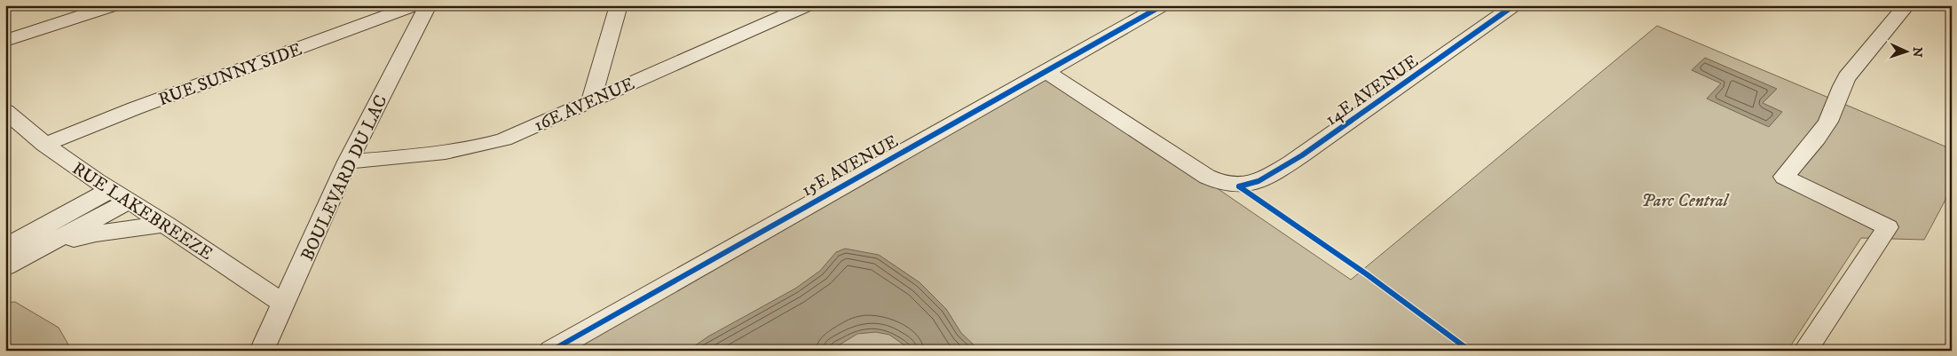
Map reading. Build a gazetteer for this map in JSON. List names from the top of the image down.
{
  "streets": {
    "street": [
      "RUE SUNNY SIDE",
      "14E AVENUE",
      "16E AVENUE",
      "15E AVENUE",
      "BOULEVARD DU LAC",
      "RUE LAKEBREEZE"
    ]
  },
  "crossings": [
    ["RUE SUNNY SIDE", "RUE LAKEBREEZE"],
    ["14E AVENUE", "15E AVENUE"],
    ["16E AVENUE", "BOULEVARD DU LAC"],
    ["BOULEVARD DU LAC", "RUE LAKEBREEZE"]
  ],
  "parks": ["Parc Central"],
  "north": "right"
}
